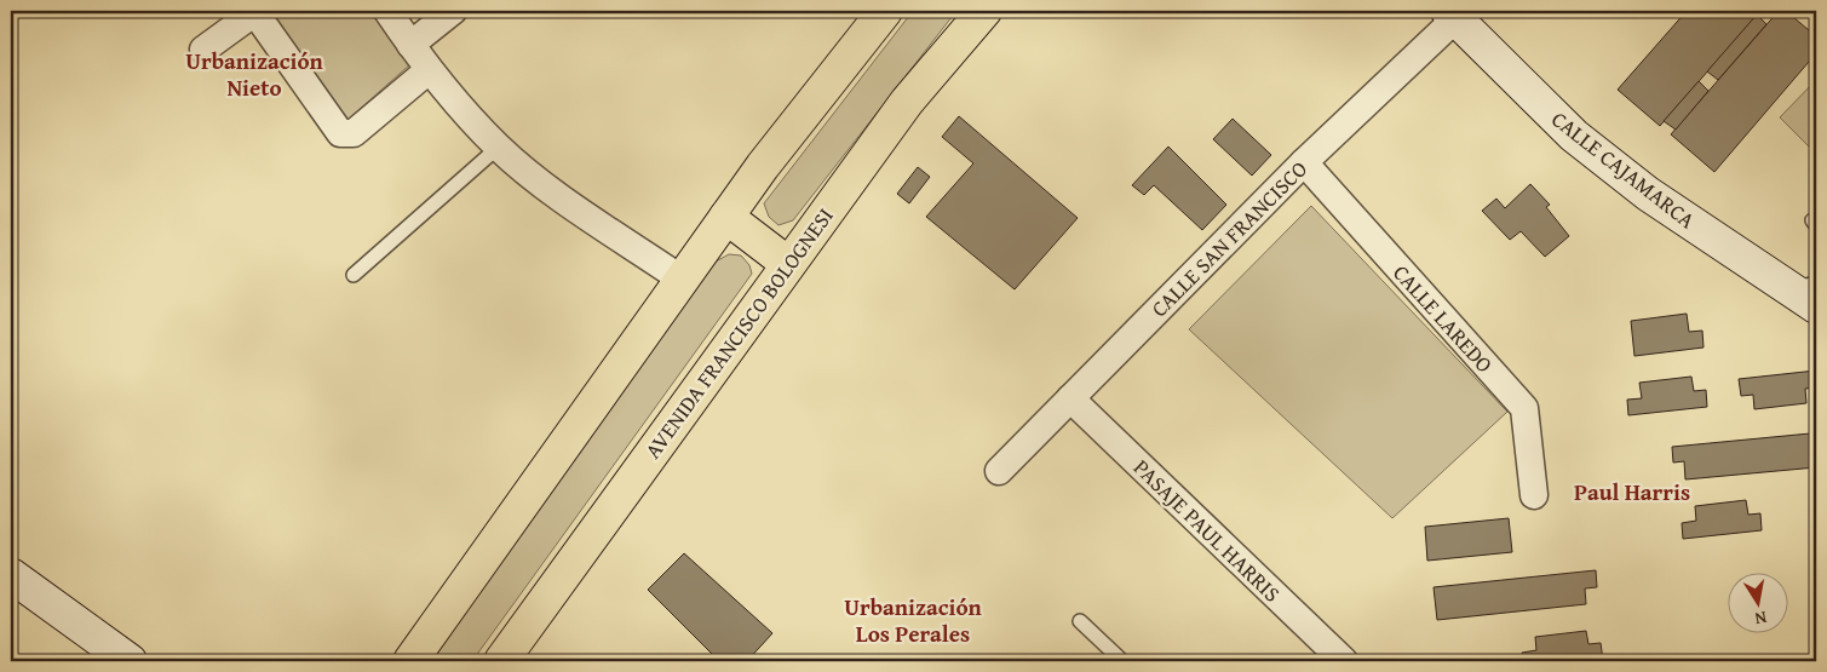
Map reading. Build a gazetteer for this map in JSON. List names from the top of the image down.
{
  "streets": {
    "main road": ["AVENIDA FRANCISCO BOLOGNESI"],
    "street": [
      "CALLE CAJAMARCA",
      "CALLE SAN FRANCISCO",
      "CALLE LAREDO",
      "PASAJE PAUL HARRIS"
    ]
  },
  "crossings": [
    ["CALLE CAJAMARCA", "CALLE SAN FRANCISCO"],
    ["CALLE SAN FRANCISCO", "CALLE LAREDO"],
    ["CALLE SAN FRANCISCO", "PASAJE PAUL HARRIS"]
  ],
  "districts": ["Urbanización Nieto", "Paul Harris", "Urbanización Los Perales"],
  "north": "bottom"
}
